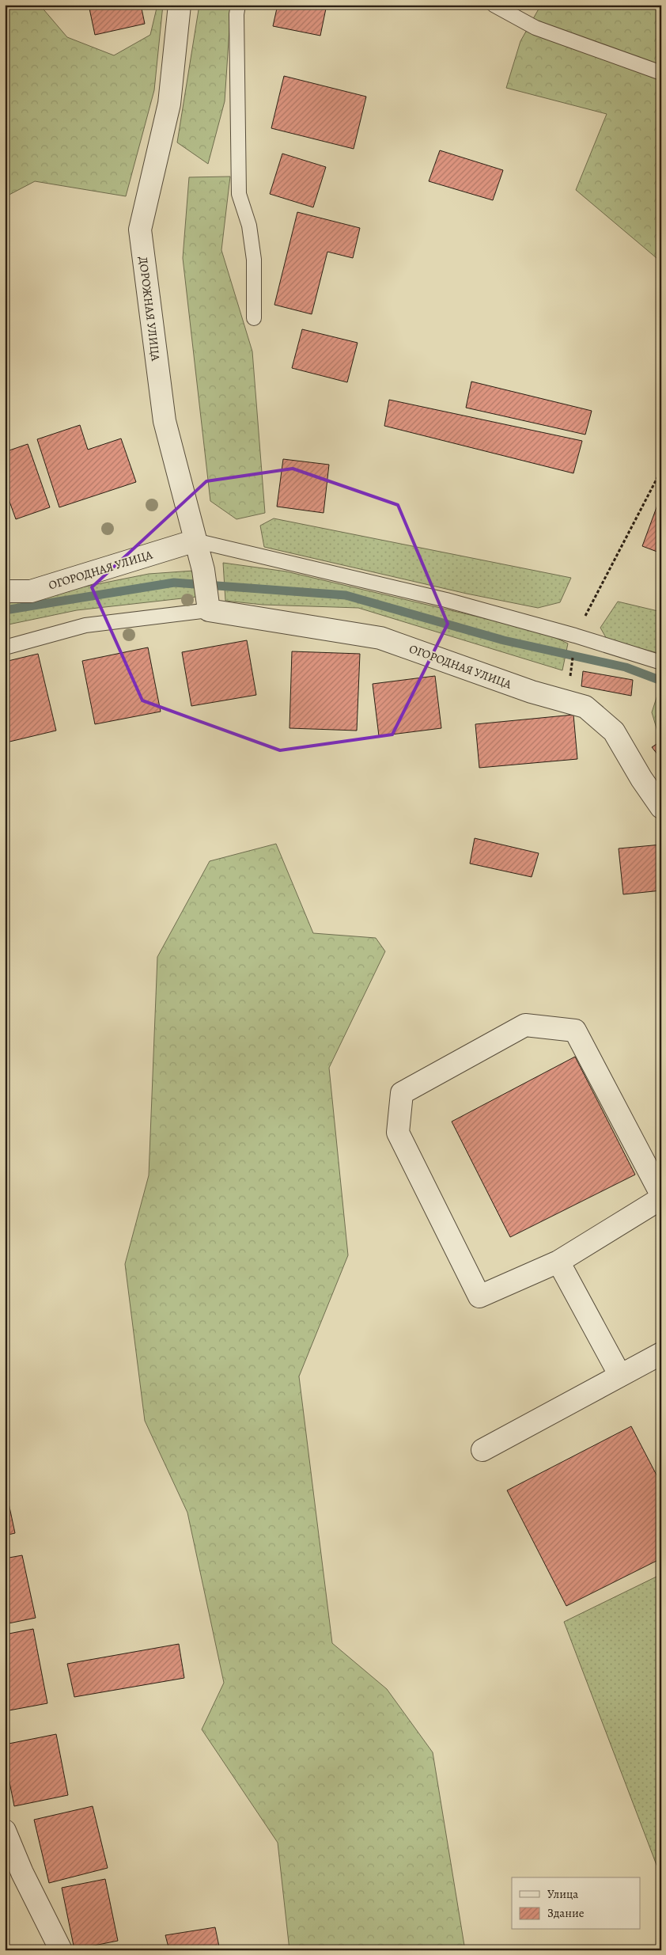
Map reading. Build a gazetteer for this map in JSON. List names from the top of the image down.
{
  "streets": {
    "street": ["ДОРОЖНАЯ УЛИЦА", "ОГОРОДНАЯ УЛИЦА"]
  },
  "crossings": [
    ["ДОРОЖНАЯ УЛИЦА", "ОГОРОДНАЯ УЛИЦА"]
  ],
  "legend": ["Улица", "Здание"]
}
